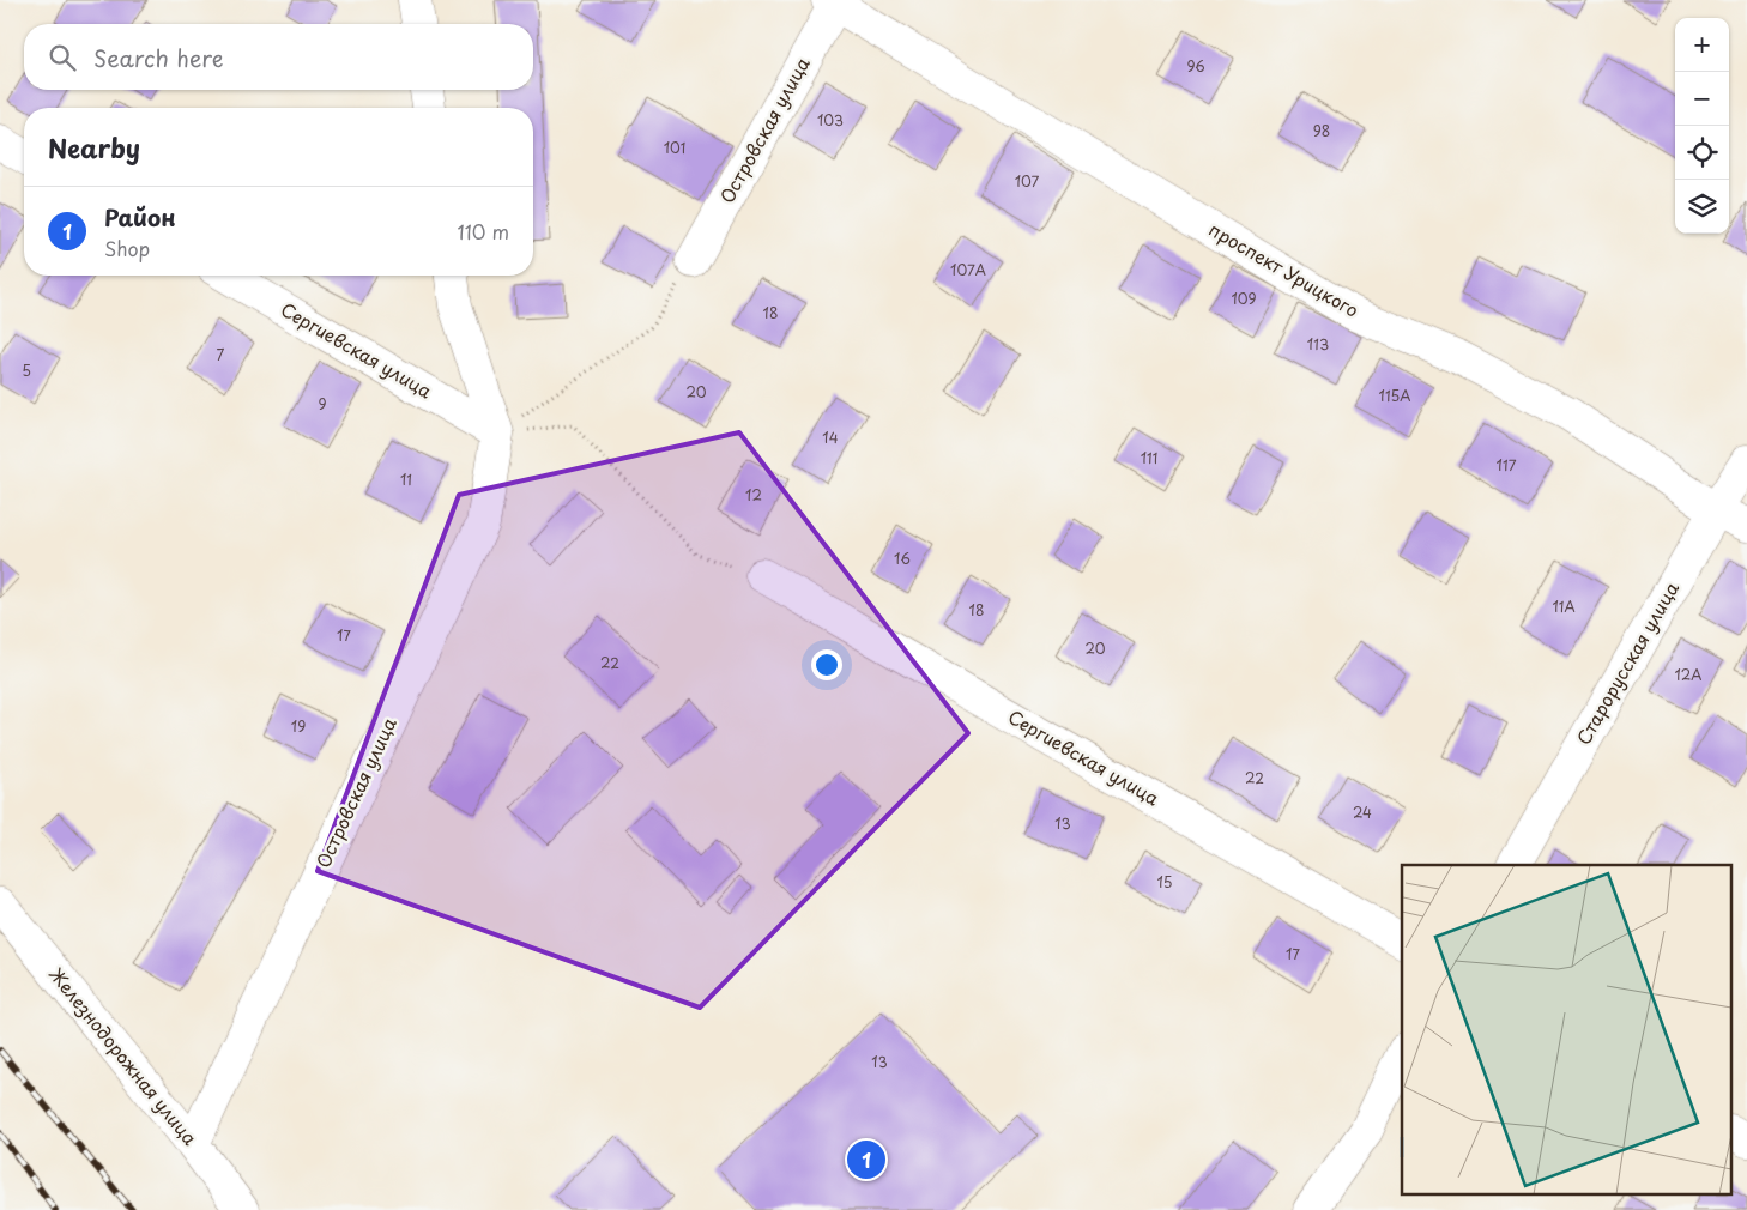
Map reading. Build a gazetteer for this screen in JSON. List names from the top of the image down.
{
  "streets": {
    "street": [
      "Островская улица",
      "проспект Урицкого",
      "Сергиевская улица",
      "Старорусская улица",
      "Железнодорожная улица"
    ]
  },
  "crossings": [
    ["Островская улица", "проспект Урицкого"],
    ["Островская улица", "Сергиевская улица"],
    ["Островская улица", "Железнодорожная улица"],
    ["проспект Урицкого", "Старорусская улица"]
  ],
  "house_numbers": [
    "96",
    "103",
    "98",
    "101",
    "107",
    "107А",
    "109",
    "18",
    "113",
    "7",
    "5",
    "20",
    "115А",
    "9",
    "14",
    "111",
    "117",
    "11",
    "12",
    "16",
    "11А",
    "18",
    "17",
    "20",
    "22",
    "12А",
    "19",
    "22",
    "24",
    "13",
    "15",
    "17",
    "13"
  ],
  "page": {
    "map_buttons": ["+", "−"],
    "search": "Search here",
    "heading": "Nearby",
    "list": [
      {
        "mark": "1",
        "name": "Район",
        "note": "Shop",
        "value": "110 m"
      }
    ],
    "pins": "1"
  }
}
